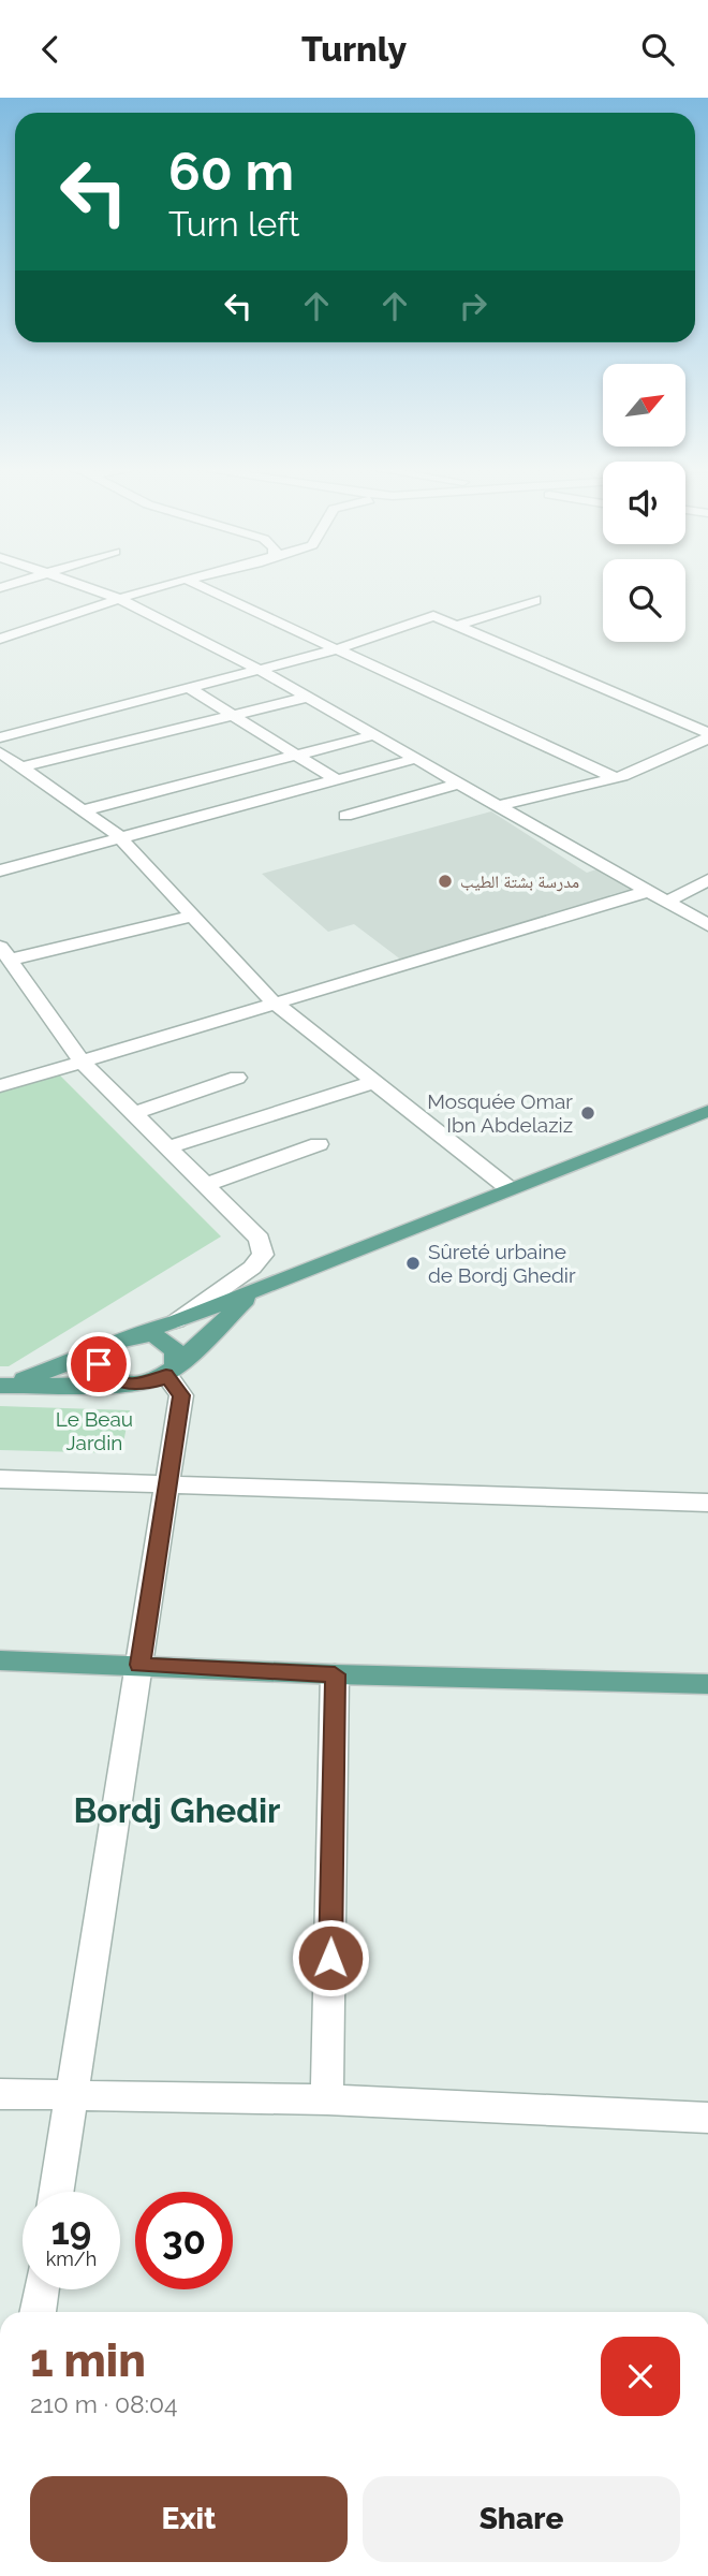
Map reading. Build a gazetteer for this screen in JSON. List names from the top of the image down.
{
  "districts": ["Bordj Ghedir"],
  "parks": ["Le Beau Jardin"],
  "places": ["مدرسة بشتة الطيب", "Mosquée Omar Ibn Abdelaziz", "Sûreté urbaine de Bordj Ghedir"],
  "north": "top right",
  "page": {
    "header": "Turnly",
    "turn": ["60 m", "Turn left"],
    "speed": "19 km/h",
    "limit": "30",
    "heading": ["1 min", "210 m · 08:04"],
    "buttons": ["Exit", "Share"]
  }
}
